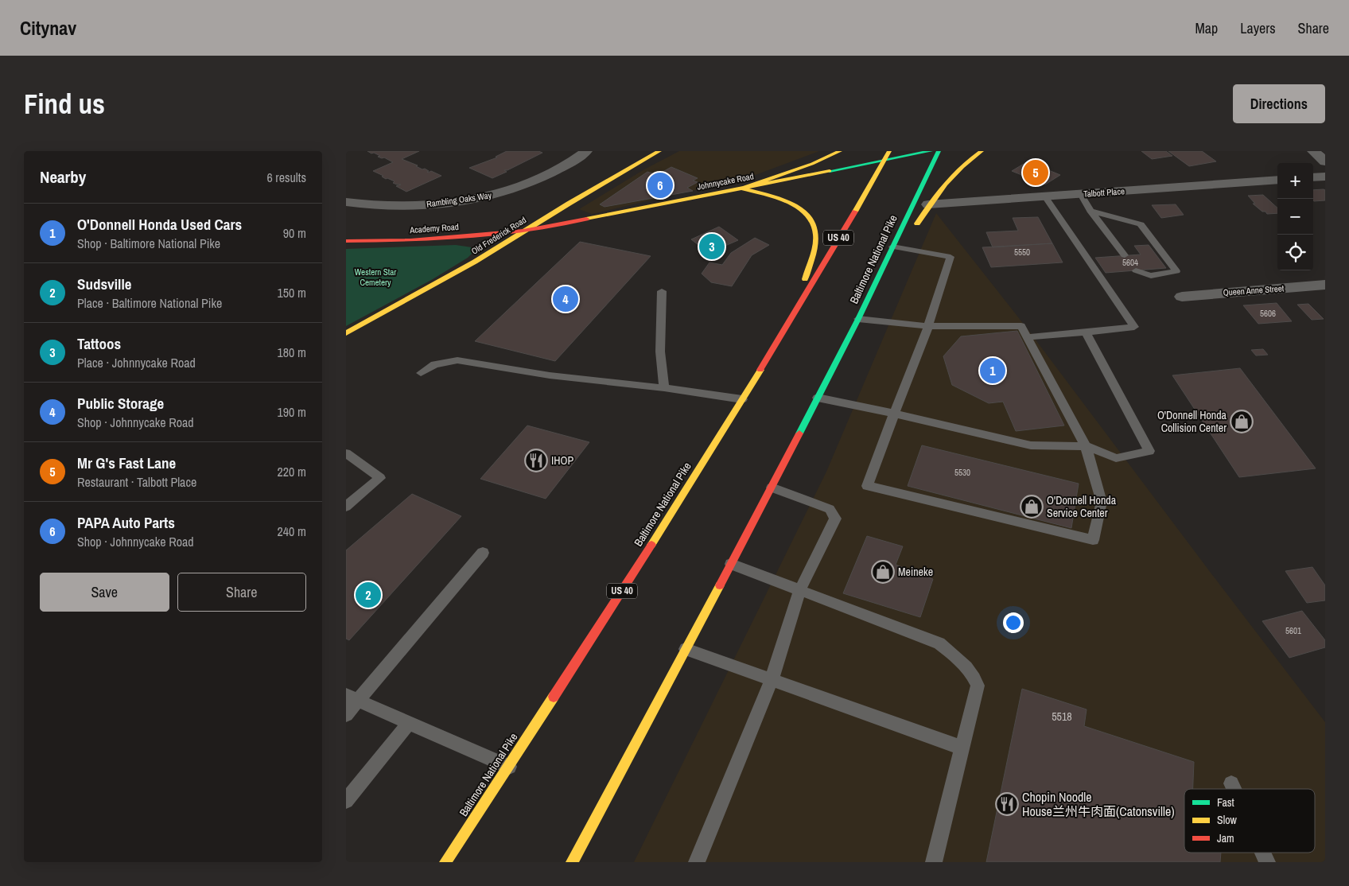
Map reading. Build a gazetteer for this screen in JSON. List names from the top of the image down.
{
  "streets": {
    "main road": [
      "Johnnycake Road",
      "Academy Road",
      "Old Frederick Road",
      "US 40",
      "Baltimore National Pike"
    ],
    "street": ["Talbott Place", "Rambling Oaks Way", "Queen Anne Street"]
  },
  "crossings": [
    ["Johnnycake Road", "Academy Road"],
    ["Johnnycake Road", "Old Frederick Road"],
    ["Johnnycake Road", "Baltimore National Pike"],
    ["Academy Road", "Old Frederick Road"]
  ],
  "parks": ["Western Star Cemetery"],
  "places": {
    "shop": ["O'Donnell Honda Collision Center", "O'Donnell Honda Service Center", "Meineke"],
    "restaurant": ["IHOP", "Chopin Noodle House兰州牛肉面(Catonsville)"]
  },
  "house_numbers": [
    "5550",
    "5604",
    "5606",
    "5530",
    "5601",
    "5518"
  ],
  "legend": ["Fast", "Slow", "Jam"],
  "page": {
    "header": "Citynav",
    "nav": ["Map", "Layers", "Share"],
    "buttons": [
      "Directions",
      ["Save", "Share"]
    ],
    "title": "Find us",
    "heading": ["Nearby", "6 results"],
    "pins": [
      "5",
      "6",
      "3",
      "4",
      "1",
      "2"
    ],
    "map_buttons": ["+", "−"],
    "list": [
      {
        "mark": "1",
        "name": "O'Donnell Honda Used Cars",
        "note": "Shop · Baltimore National Pike",
        "value": "90 m"
      },
      {
        "mark": "2",
        "name": "Sudsville",
        "note": "Place · Baltimore National Pike",
        "value": "150 m"
      },
      {
        "mark": "3",
        "name": "Tattoos",
        "note": "Place · Johnnycake Road",
        "value": "180 m"
      },
      {
        "mark": "4",
        "name": "Public Storage",
        "note": "Shop · Johnnycake Road",
        "value": "190 m"
      },
      {
        "mark": "5",
        "name": "Mr G's Fast Lane",
        "note": "Restaurant · Talbott Place",
        "value": "220 m"
      },
      {
        "mark": "6",
        "name": "PAPA Auto Parts",
        "note": "Shop · Johnnycake Road",
        "value": "240 m"
      }
    ]
  }
}
